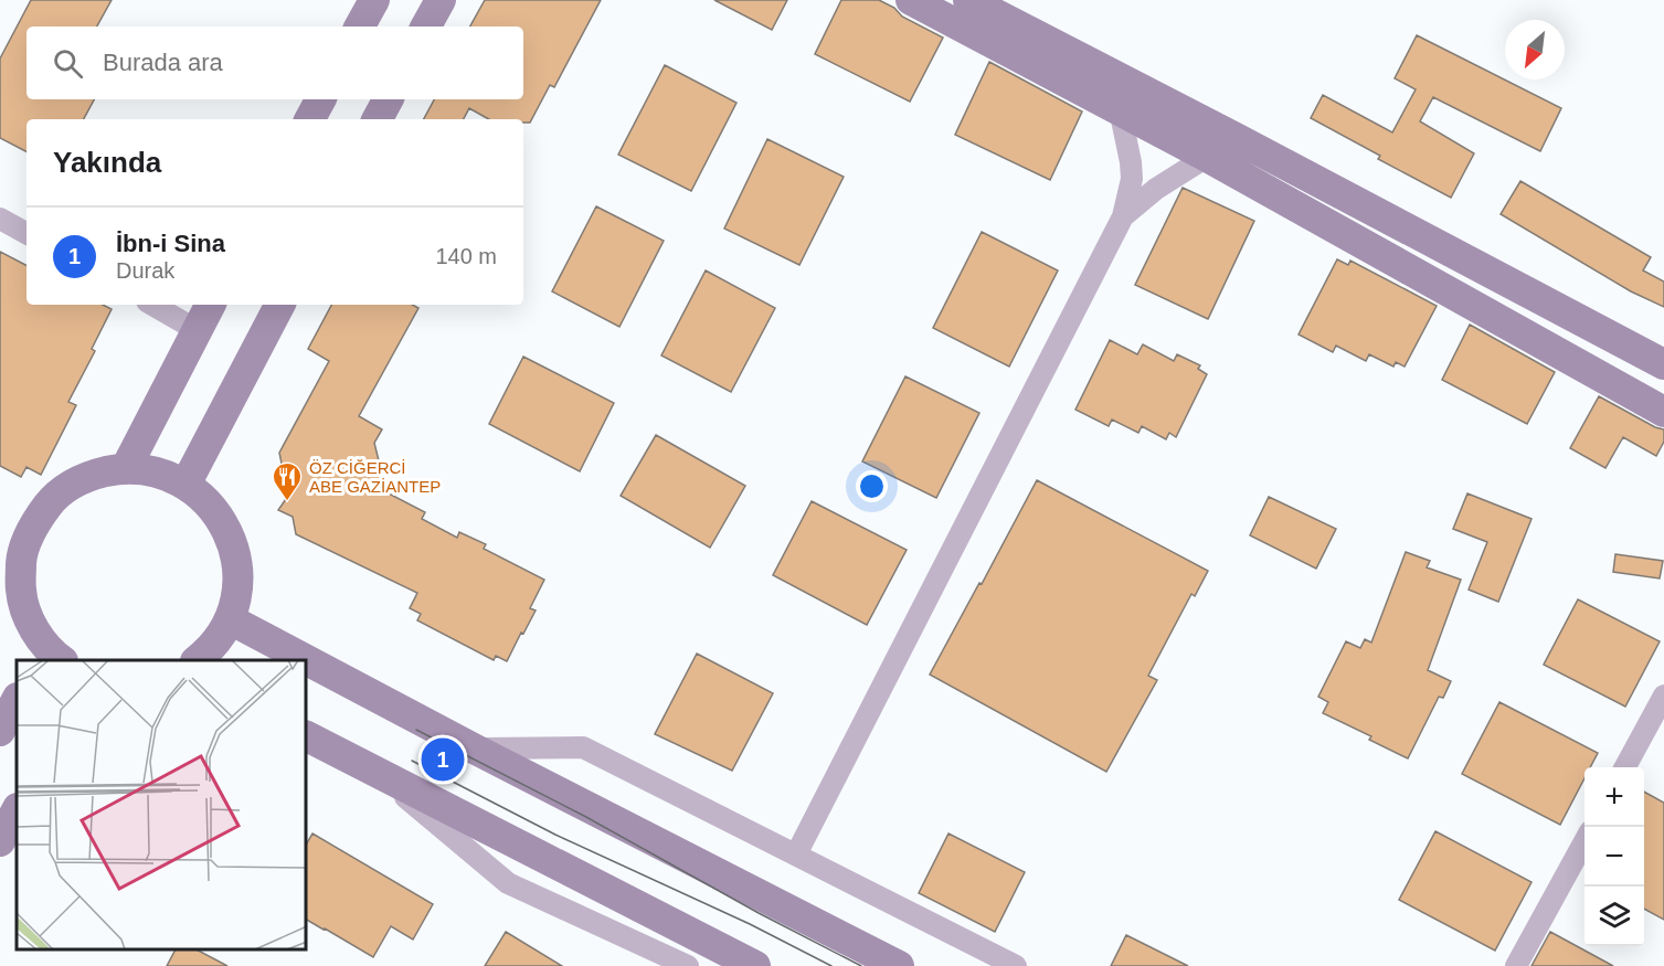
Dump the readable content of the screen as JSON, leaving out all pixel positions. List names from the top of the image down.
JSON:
{
  "places": {
    "restaurant": ["ÖZ CİĞERCİ ABE GAZİANTEP"]
  },
  "north": "bottom left",
  "page": {
    "search": "Burada ara",
    "heading": "Yakında",
    "list": [
      {
        "mark": "1",
        "name": "İbn-i Sina",
        "note": "Durak",
        "value": "140 m"
      }
    ],
    "pins": "1",
    "map_buttons": ["+", "−"]
  }
}
